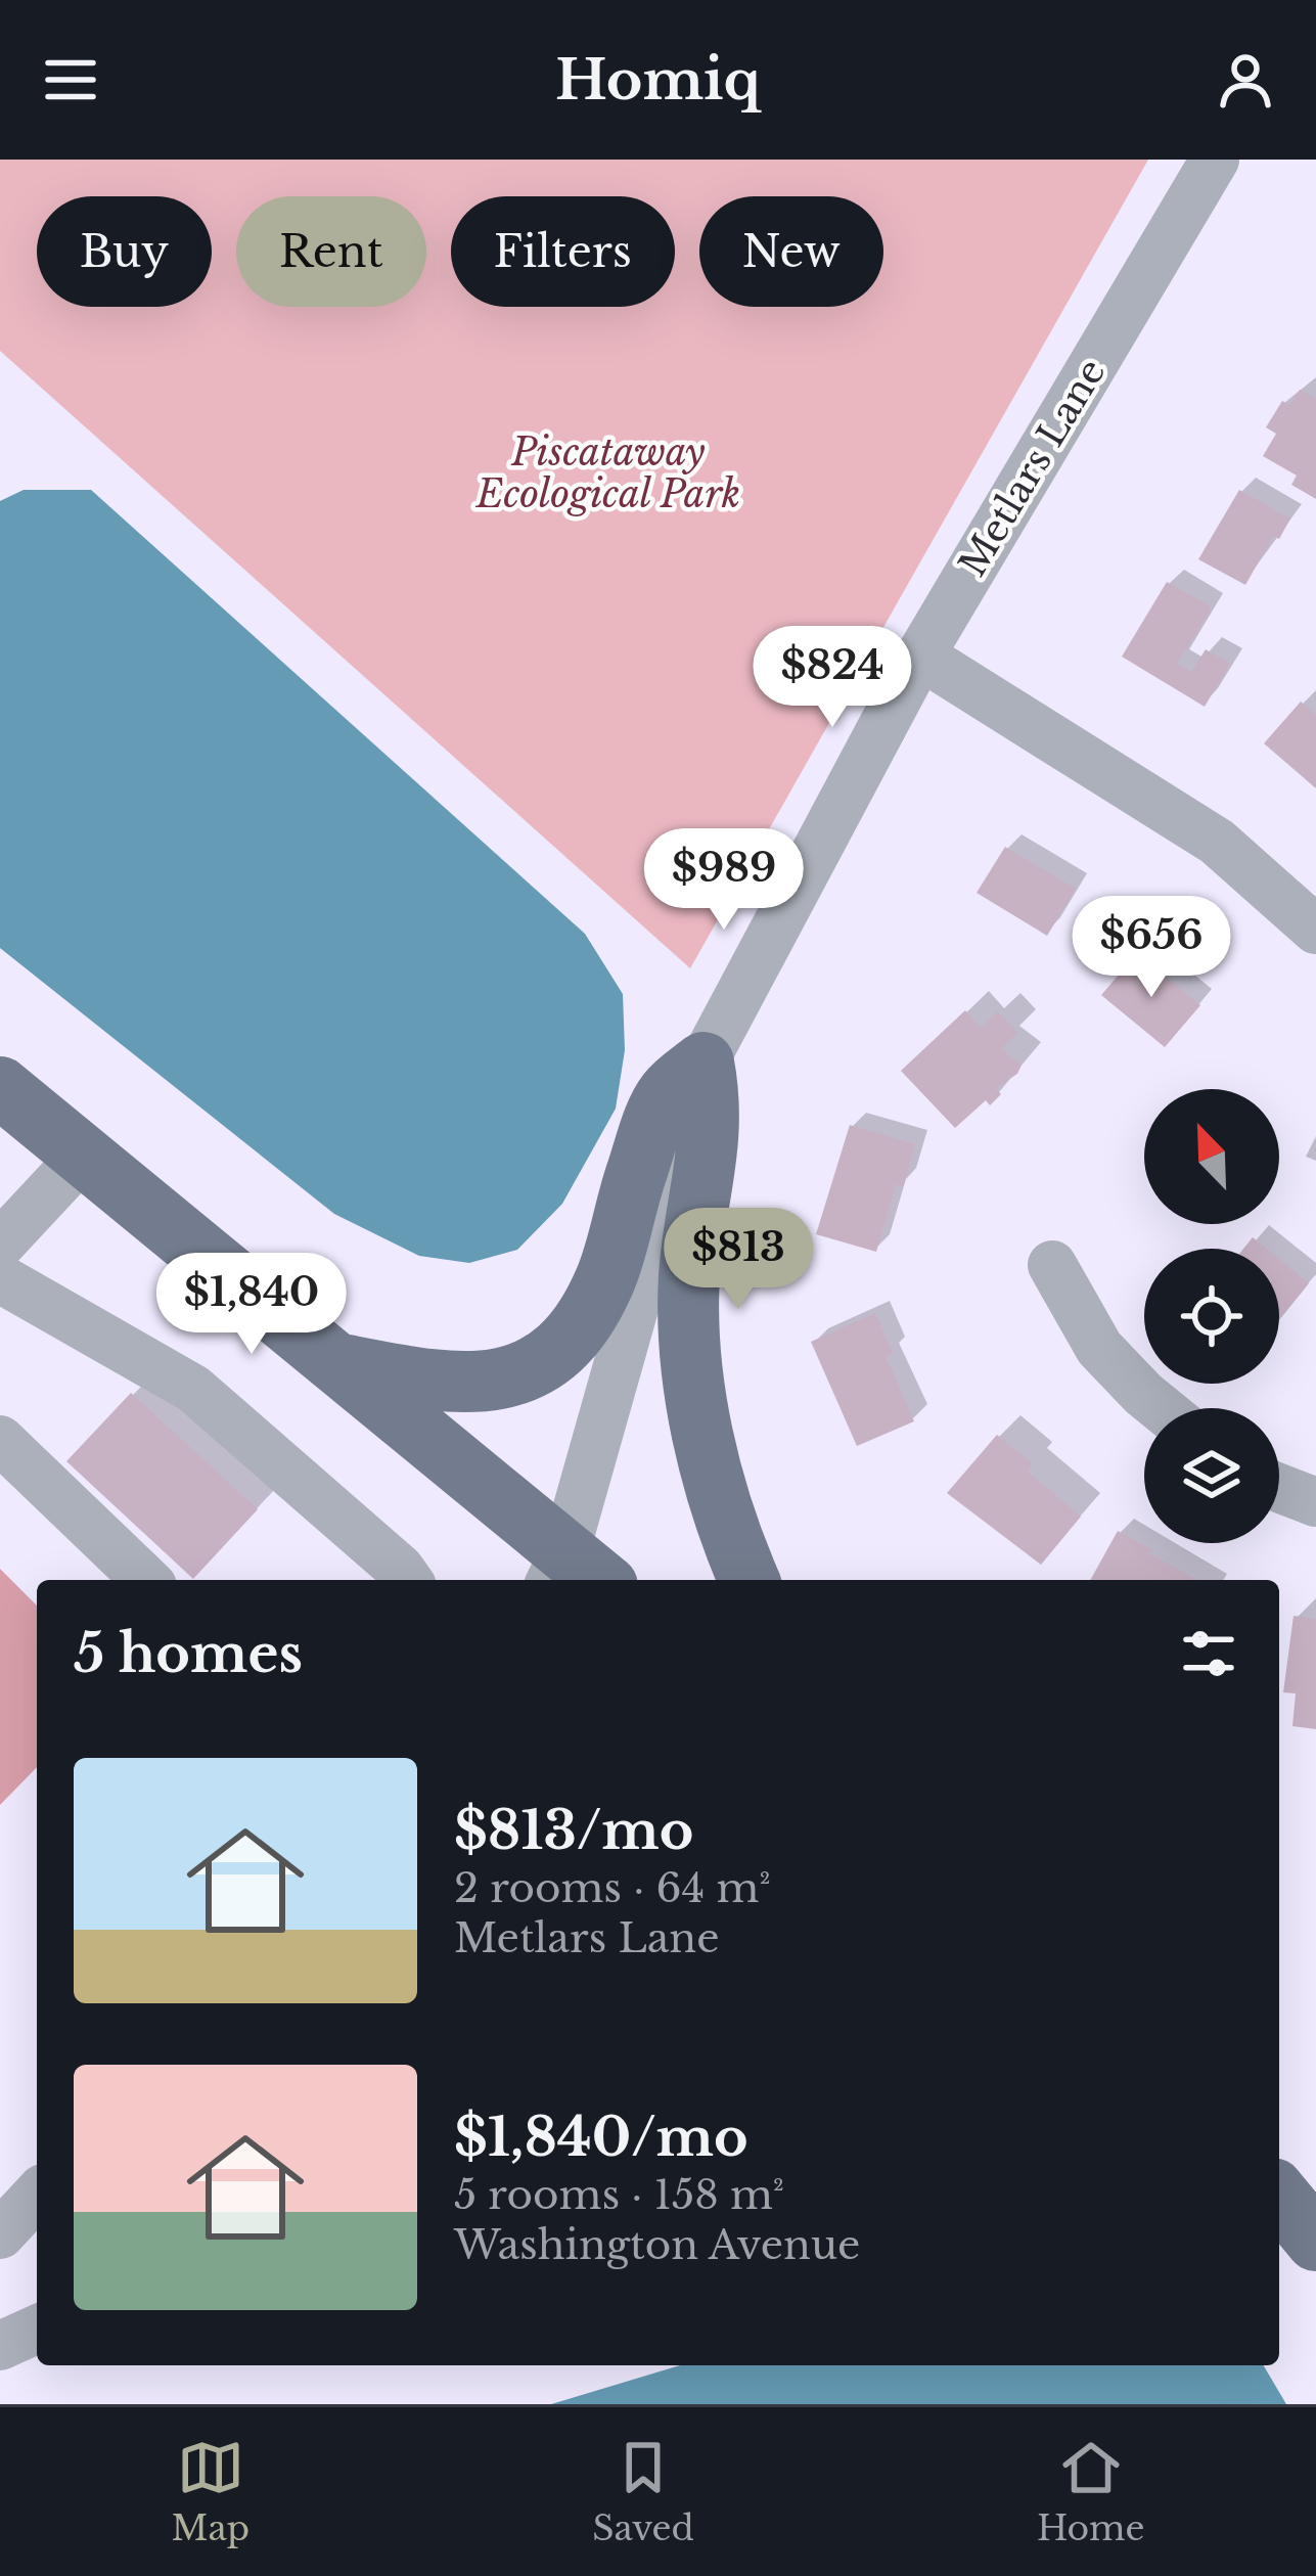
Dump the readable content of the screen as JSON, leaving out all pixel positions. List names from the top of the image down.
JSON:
{
  "streets": {
    "street": ["Metlars Lane"]
  },
  "parks": ["Piscataway Ecological Park"],
  "north": "top left",
  "page": {
    "header": "Homiq",
    "chip": [
      "Buy",
      "Rent",
      "Filters",
      "New"
    ],
    "price": [
      "$824",
      "$989",
      "$656",
      "$813",
      "$1,840"
    ],
    "heading": "5 homes",
    "list": [
      {
        "name": "$813/mo",
        "note": "2 rooms · 64 m² · Metlars Lane"
      },
      {
        "name": "$1,840/mo",
        "note": "5 rooms · 158 m² · Washington Avenue"
      }
    ],
    "tabs": ["Map", "Saved", "Home"]
  }
}
